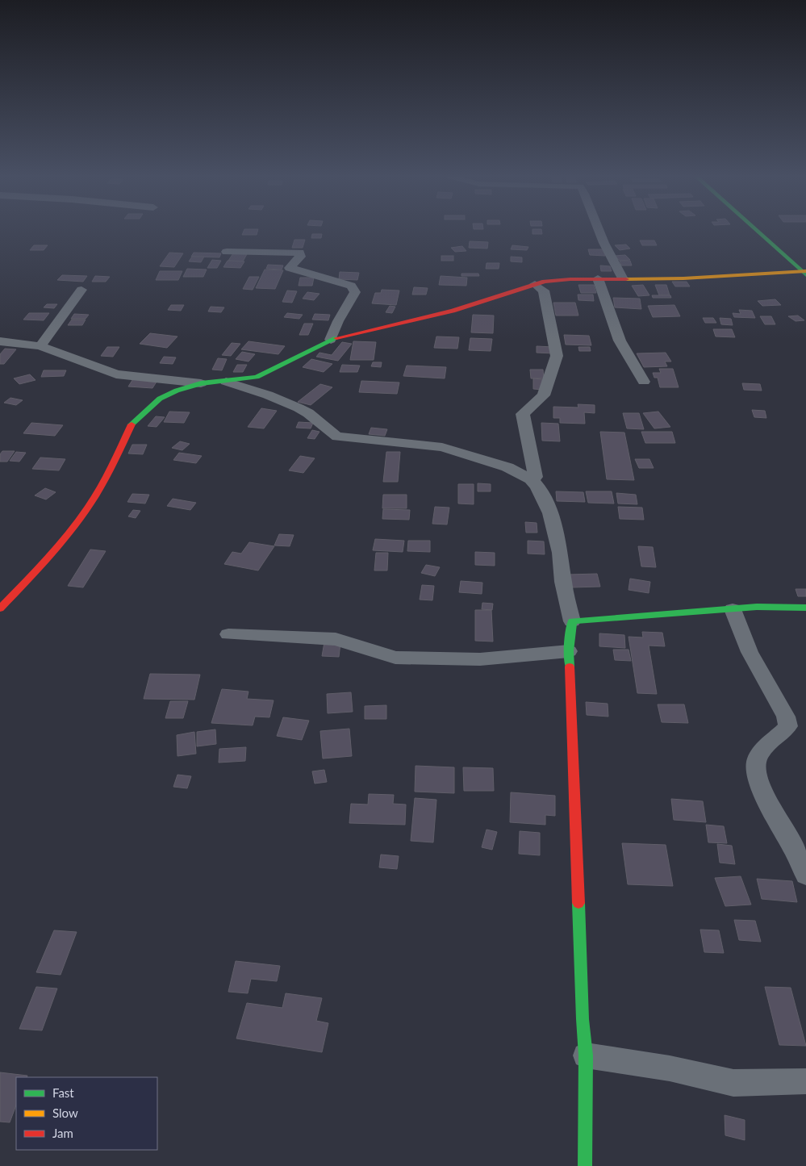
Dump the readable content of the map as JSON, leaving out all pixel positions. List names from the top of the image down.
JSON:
{
  "legend": ["Fast", "Slow", "Jam"]
}
